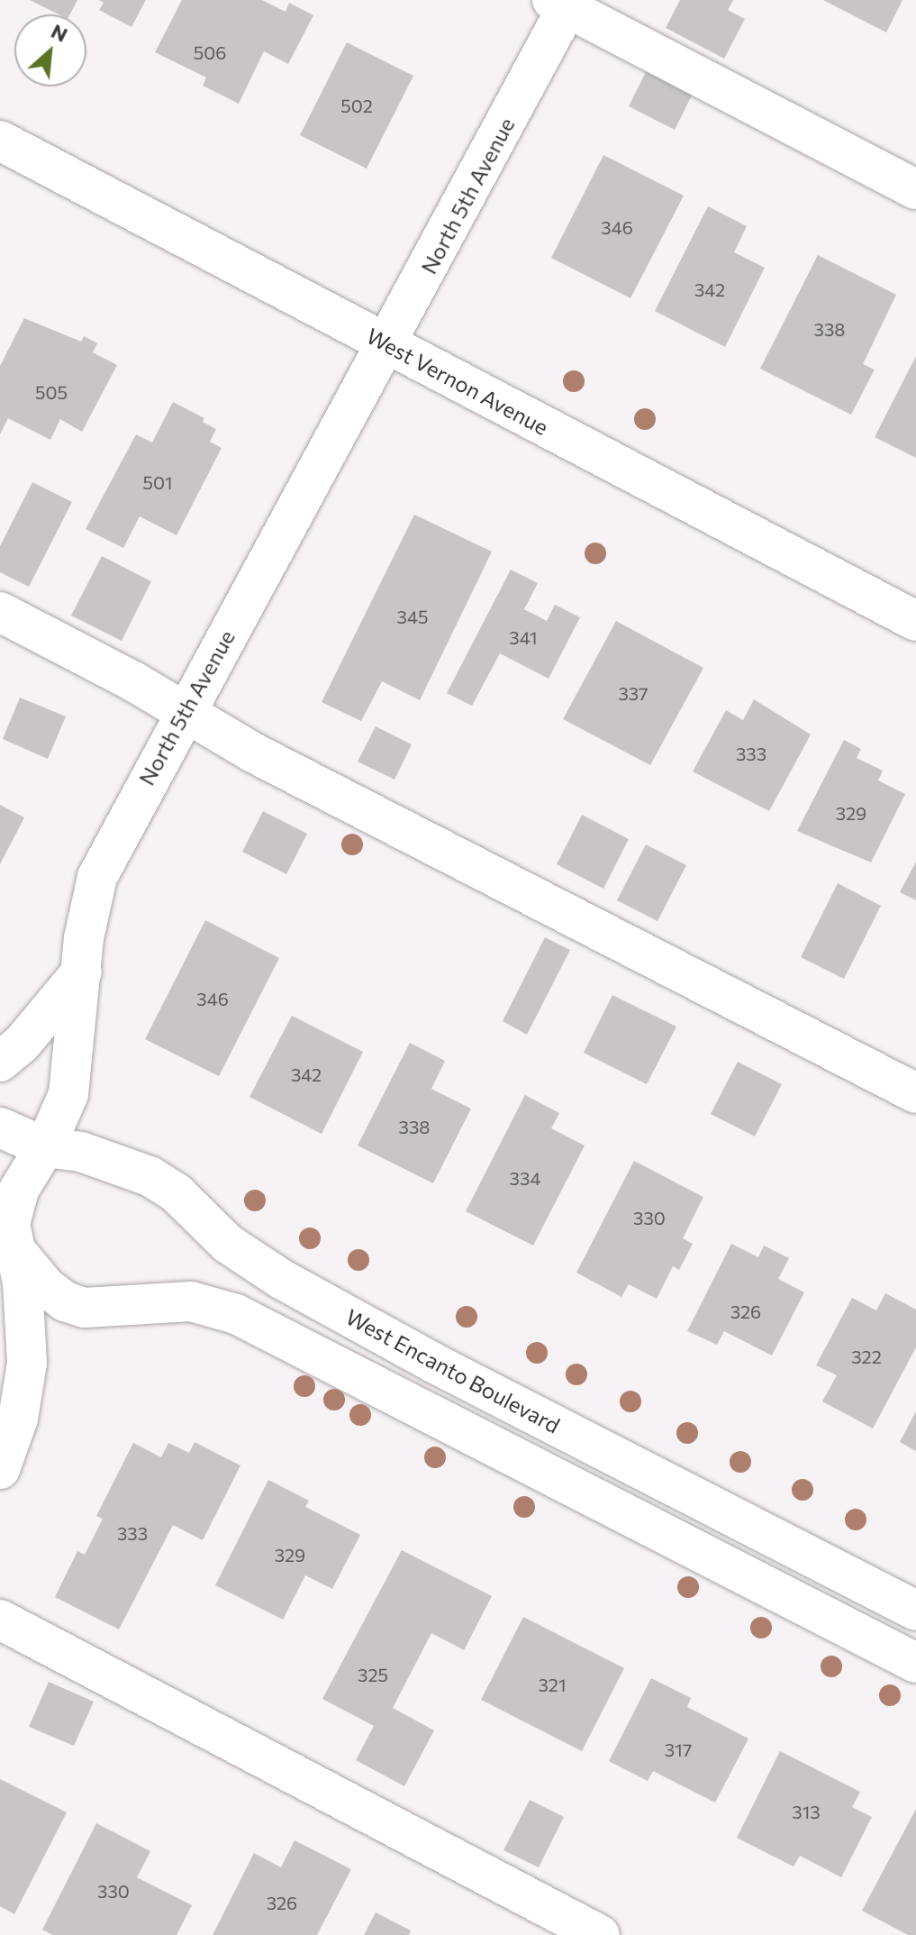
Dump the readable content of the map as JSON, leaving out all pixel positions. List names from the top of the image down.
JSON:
{
  "streets": {
    "street": ["North 5th Avenue", "West Vernon Avenue", "West Encanto Boulevard"]
  },
  "crossings": [
    ["North 5th Avenue", "West Vernon Avenue"],
    ["North 5th Avenue", "West Encanto Boulevard"]
  ],
  "house_numbers": [
    "506",
    "502",
    "346",
    "342",
    "338",
    "505",
    "501",
    "345",
    "341",
    "337",
    "333",
    "329",
    "346",
    "342",
    "338",
    "334",
    "330",
    "326",
    "322",
    "333",
    "329",
    "325",
    "321",
    "317",
    "313",
    "330",
    "326"
  ],
  "north": "top right"
}
